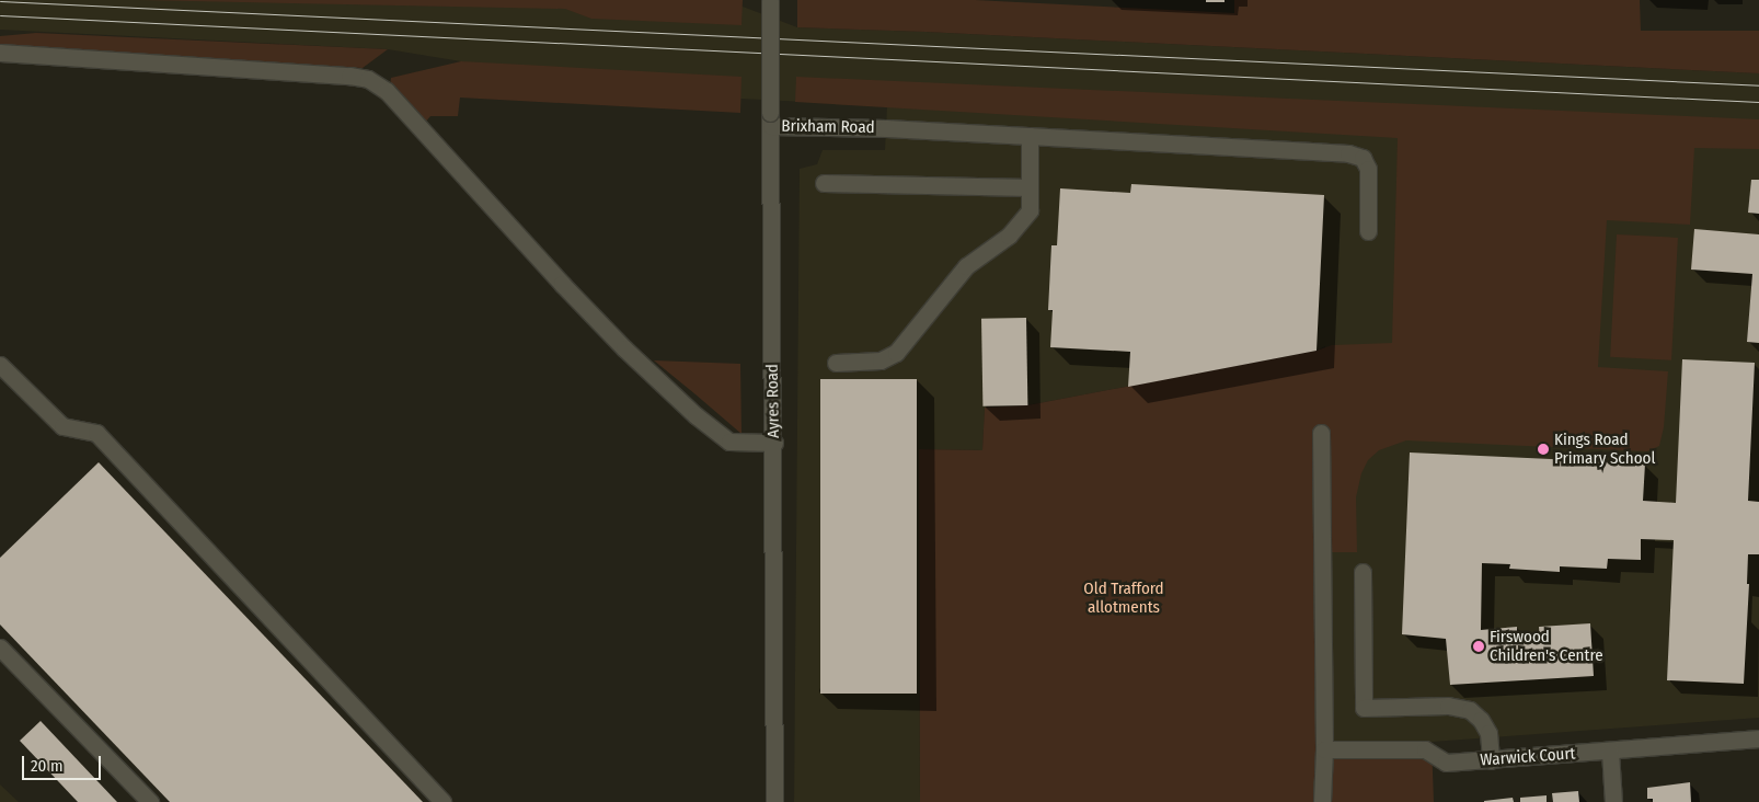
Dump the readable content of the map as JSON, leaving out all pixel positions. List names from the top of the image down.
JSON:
{
  "streets": {
    "street": ["Brixham Road", "Ayres Road", "Warwick Court"]
  },
  "crossings": [
    ["Brixham Road", "Ayres Road"]
  ],
  "parks": ["Old Trafford allotments"],
  "places": ["Kings Road Primary School", "Firswood Children's Centre"],
  "scale_bar": "20 m"
}
